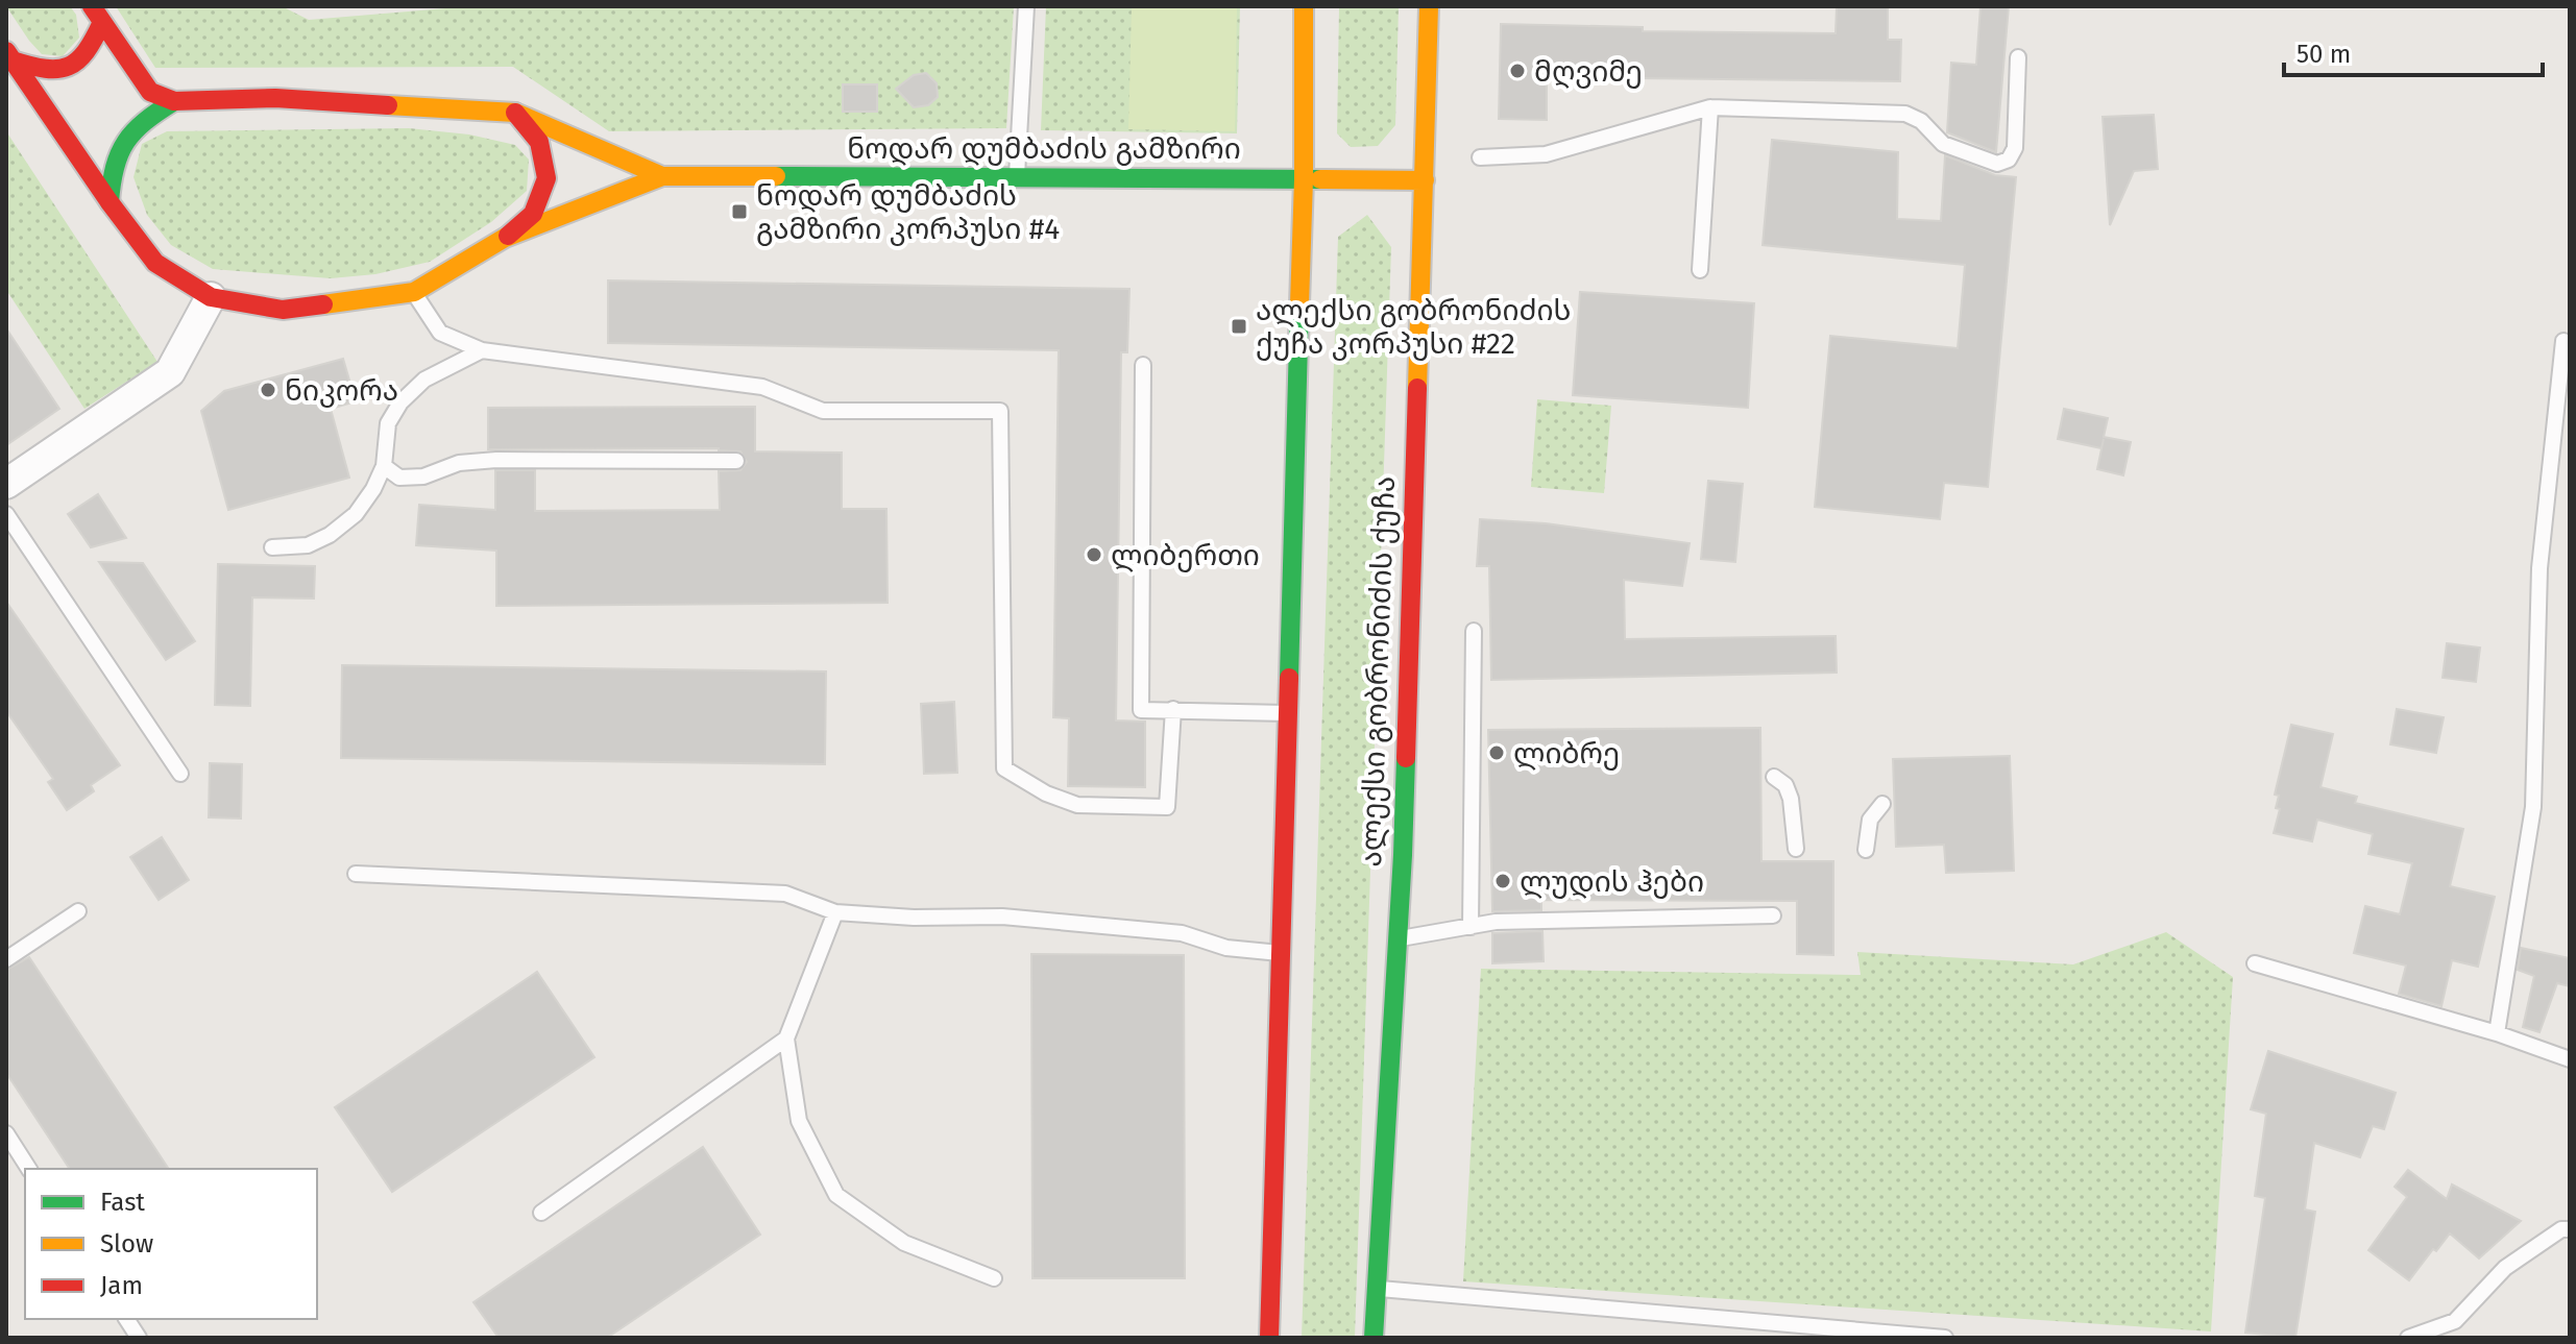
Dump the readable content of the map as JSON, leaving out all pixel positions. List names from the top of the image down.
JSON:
{
  "streets": {
    "main road": ["ნოდარ დუმბაძის გამზირი", "ალექსი გობრონიძის ქუჩა"]
  },
  "crossings": [
    ["ნოდარ დუმბაძის გამზირი", "ალექსი გობრონიძის ქუჩა"]
  ],
  "places": {
    "other": [
      "მღვიმე",
      "ნიკორა",
      "ლიბერთი",
      "ლიბრე",
      "ლუდის ჰები"
    ],
    "transit": ["ნოდარ დუმბაძის გამზირი კორპუსი #4", "ალექსი გობრონიძის ქუჩა კორპუსი #22"]
  },
  "legend": ["Fast", "Slow", "Jam"],
  "scale_bar": "50 m"
}
